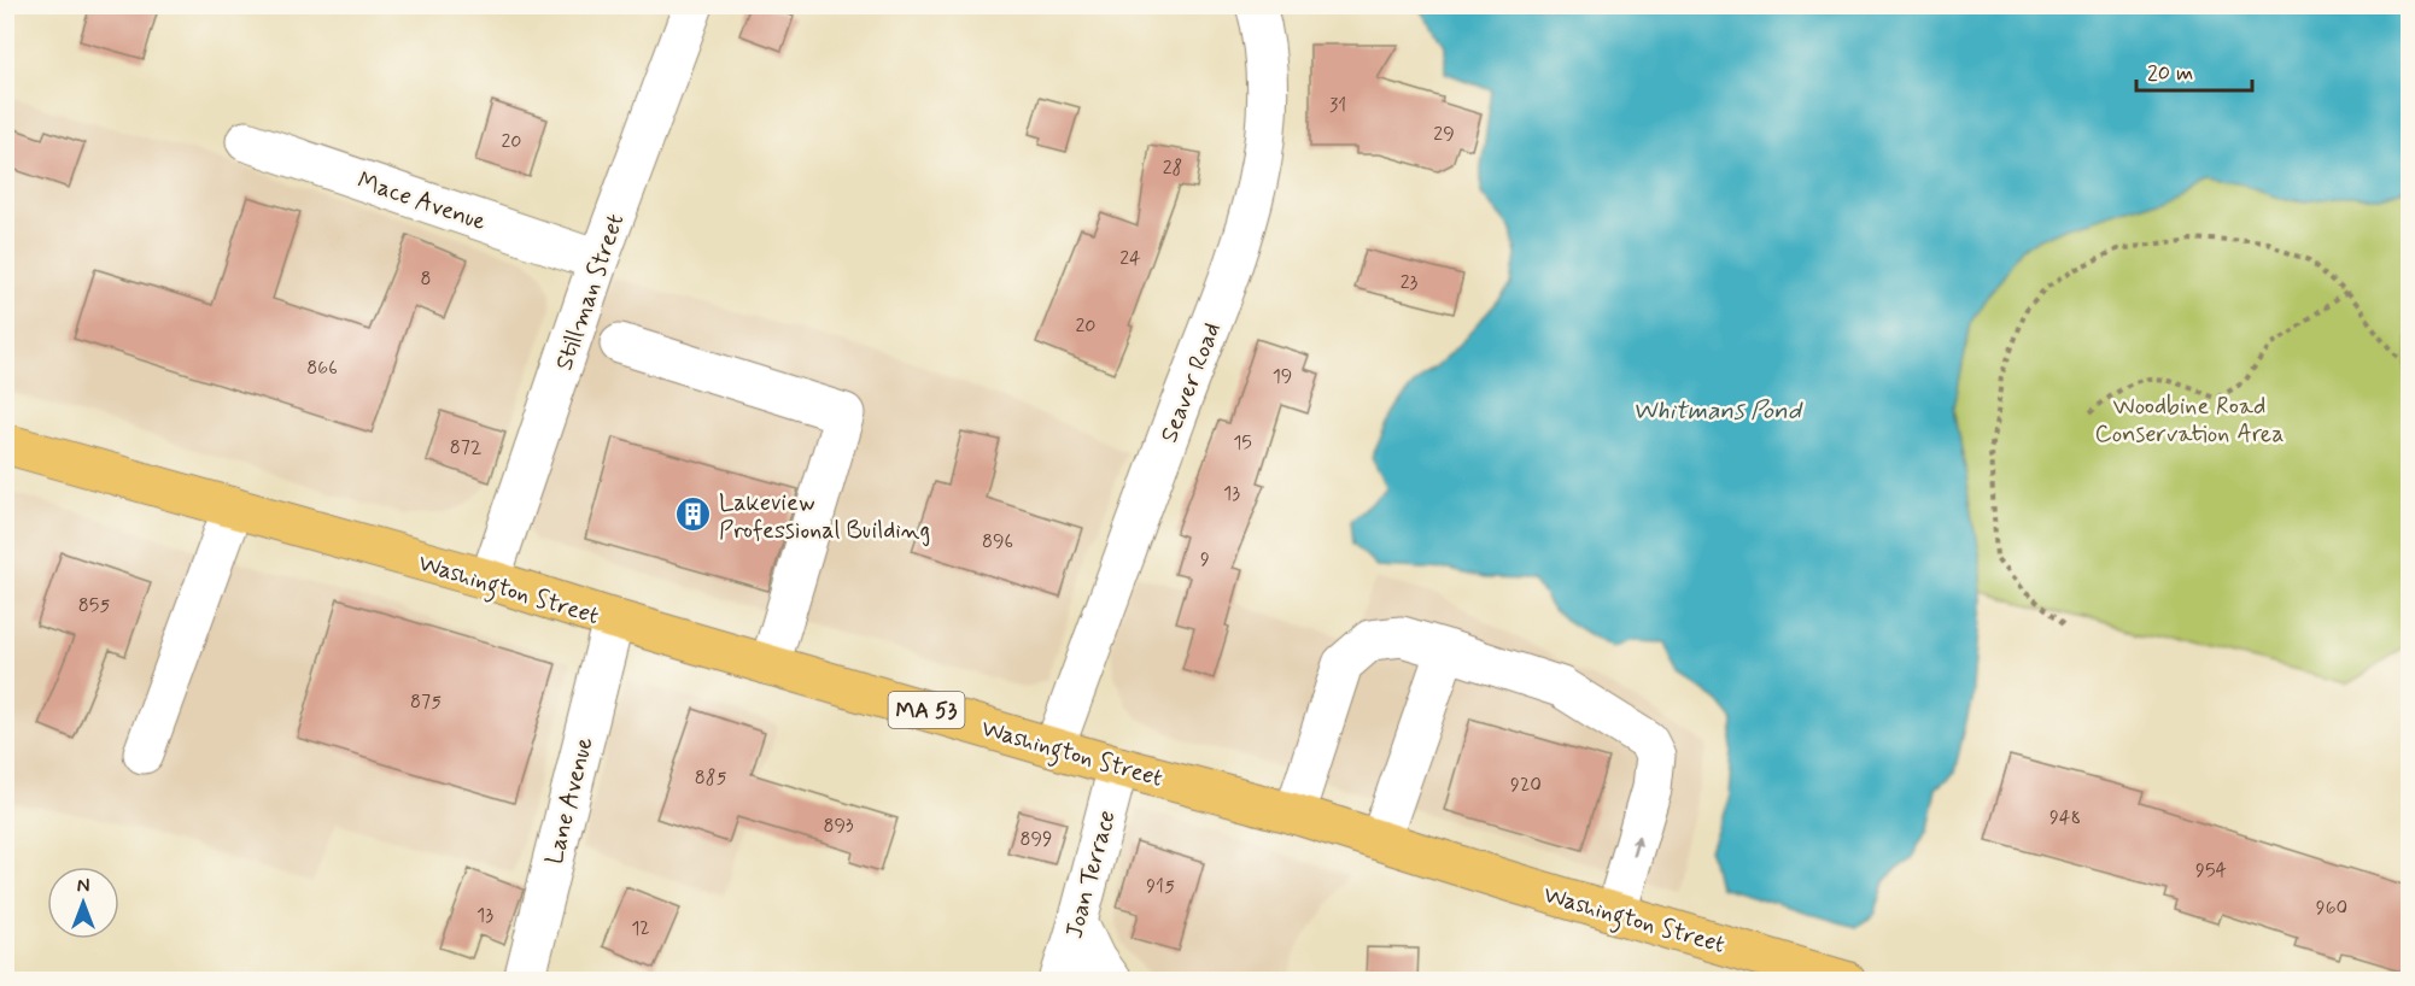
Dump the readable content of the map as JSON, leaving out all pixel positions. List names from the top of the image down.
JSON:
{
  "streets": {
    "main road": ["Washington Street", "MA 53"],
    "street": [
      "Mace Avenue",
      "Stillman Street",
      "Seaver Road",
      "Lane Avenue",
      "Joan Terrace"
    ]
  },
  "crossings": [
    ["Mace Avenue", "Stillman Street"],
    ["Stillman Street", "Washington Street"],
    ["Seaver Road", "Washington Street"],
    ["Washington Street", "Lane Avenue"],
    ["Washington Street", "Joan Terrace"]
  ],
  "water": ["Whitmans Pond"],
  "parks": ["Woodbine Road Conservation Area"],
  "places": {
    "building": ["Lakeview Professional Building"]
  },
  "house_numbers": [
    "31",
    "29",
    "20",
    "28",
    "24",
    "8",
    "23",
    "20",
    "866",
    "19",
    "15",
    "872",
    "13",
    "896",
    "9",
    "855",
    "875",
    "885",
    "920",
    "948",
    "893",
    "899",
    "954",
    "915",
    "960",
    "13",
    "12"
  ],
  "scale_bar": "20 m",
  "north": "top"
}
